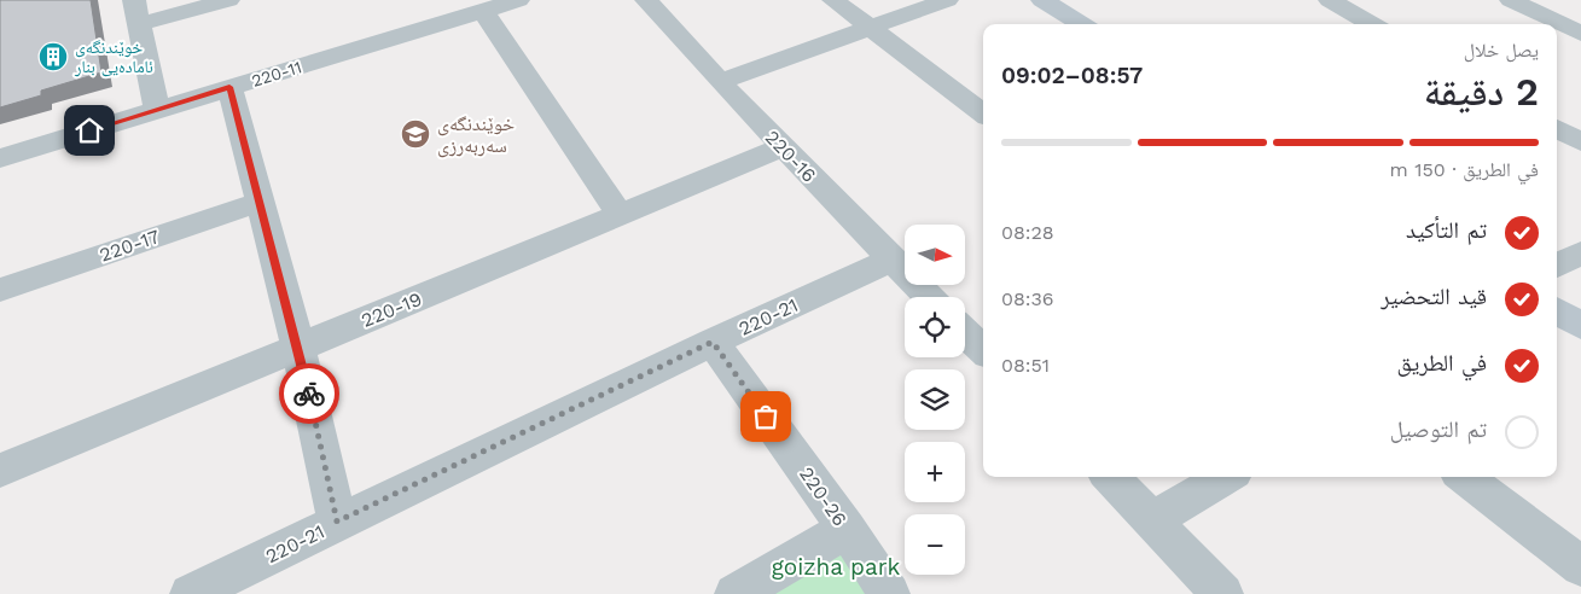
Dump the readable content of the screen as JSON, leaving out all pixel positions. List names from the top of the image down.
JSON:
{
  "streets": {
    "street": [
      "220-11",
      "220-16",
      "220-17",
      "220-19",
      "220-21",
      "220-26"
    ]
  },
  "crossings": [
    ["220-16", "220-19"],
    ["220-16", "220-21"],
    ["220-21", "220-26"]
  ],
  "parks": ["goizha park"],
  "places": {
    "building": ["خوێندنگەی ئامادەیی بنار"],
    "school or university": ["خوێندنگەی سەربەرزی"]
  },
  "north": "right",
  "page": {
    "heading": ["2 دقيقة", "يصل خلال", "08:57–09:02"],
    "bar": "في الطريق · 150 m",
    "list": [
      ["تم التأكيد", "08:28"],
      ["قيد التحضير", "08:36"],
      ["في الطريق", "08:51"],
      "تم التوصيل"
    ],
    "map_buttons": ["+", "−"]
  }
}
